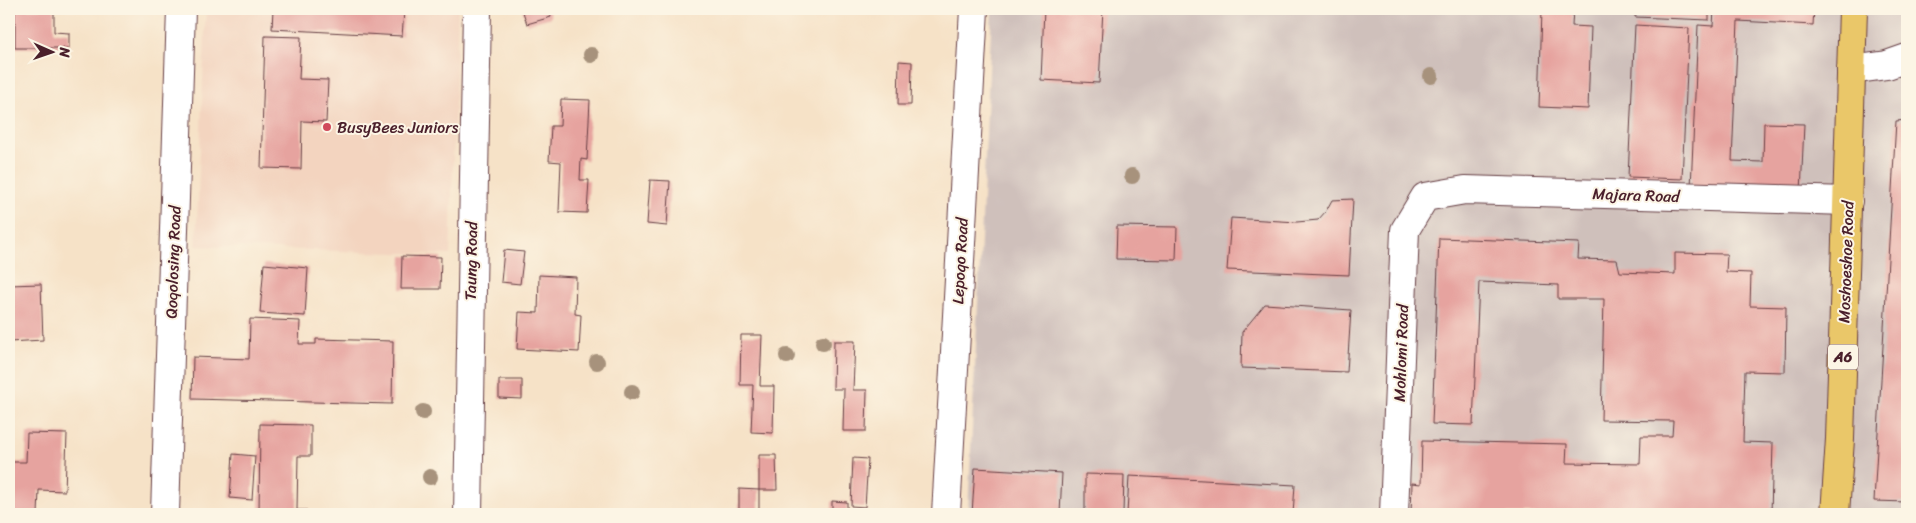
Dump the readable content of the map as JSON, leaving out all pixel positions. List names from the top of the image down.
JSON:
{
  "streets": {
    "main road": ["Moshoeshoe Road", "A6"],
    "street": [
      "Majara Road",
      "Taung Road",
      "Lepoqo Road",
      "Qoqolosing Road",
      "Mohlomi Road"
    ]
  },
  "crossings": [
    ["Majara Road", "Moshoeshoe Road"],
    ["Majara Road", "Mohlomi Road"]
  ],
  "places": ["BusyBees Juniors"],
  "north": "right"
}
